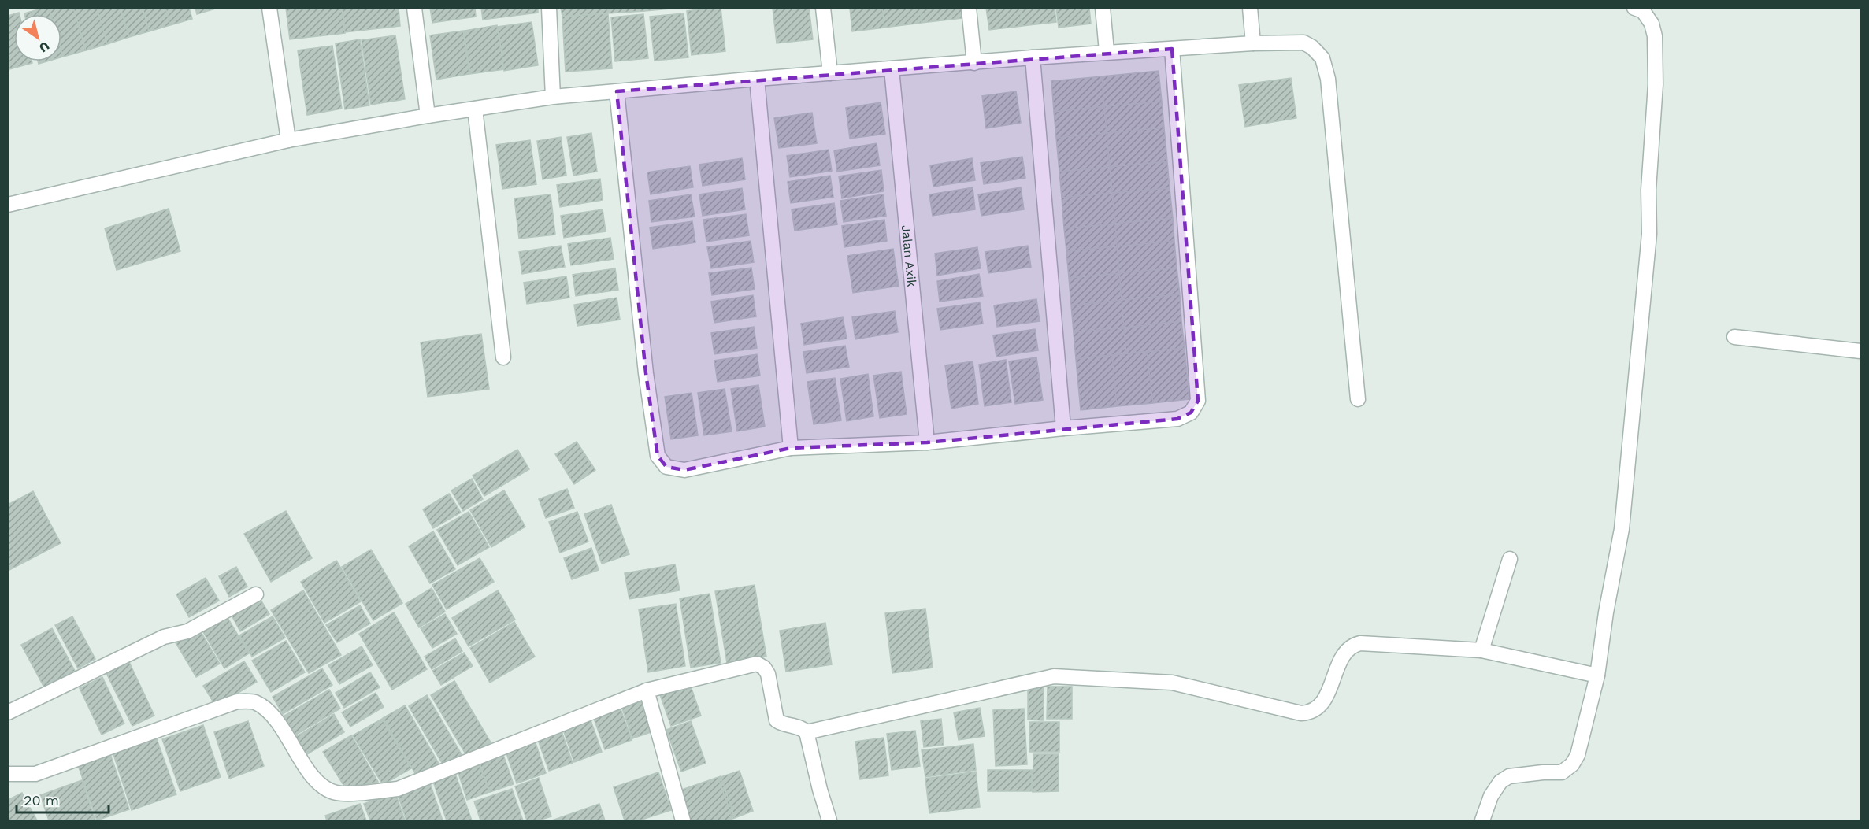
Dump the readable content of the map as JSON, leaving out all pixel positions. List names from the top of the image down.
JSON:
{
  "streets": {
    "street": ["Jalan Axik"]
  },
  "scale_bar": "20 m",
  "north": "bottom right"
}
